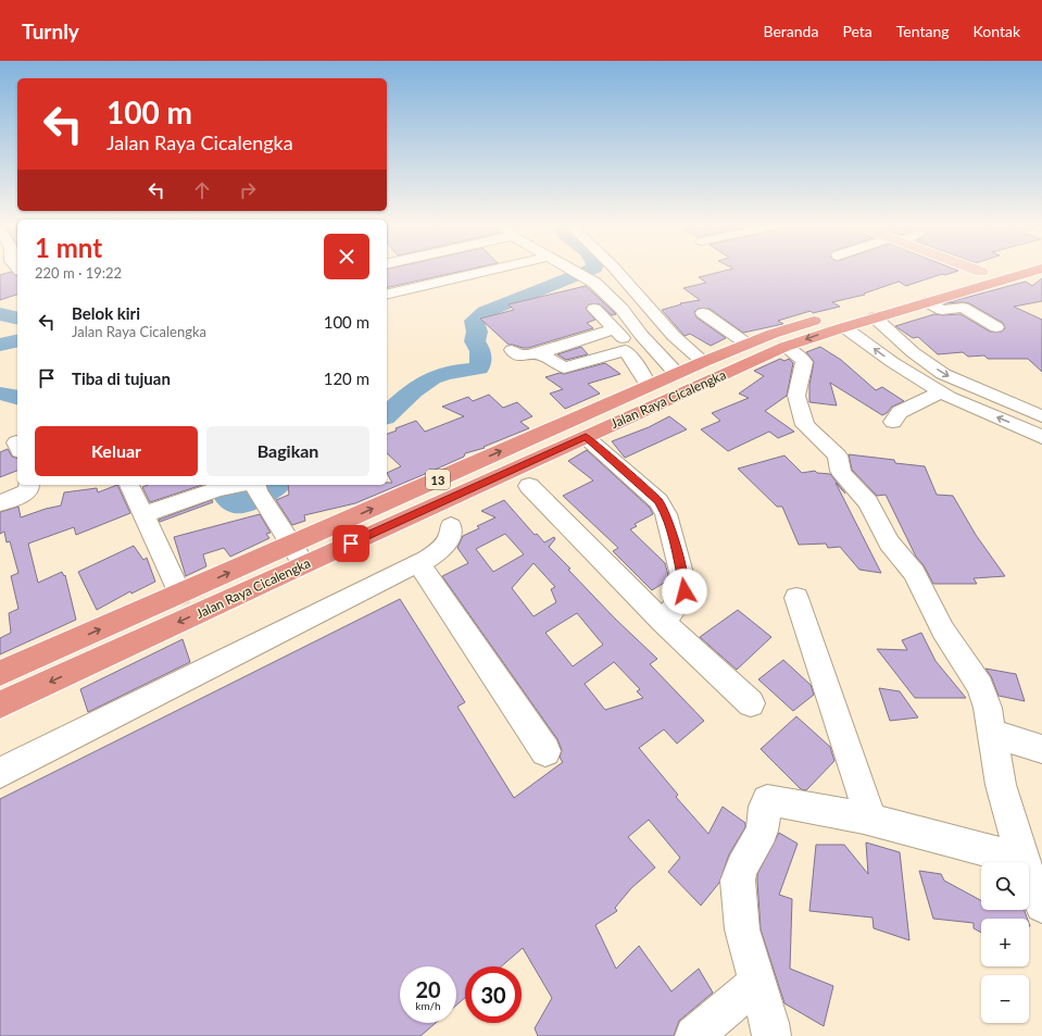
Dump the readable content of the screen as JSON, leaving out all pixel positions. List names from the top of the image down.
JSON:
{
  "streets": {
    "highway": ["Jalan Raya Cicalengka", "13"]
  },
  "page": {
    "header": "Turnly",
    "nav": [
      "Beranda",
      "Peta",
      "Tentang",
      "Kontak"
    ],
    "turn": ["100 m", "Jalan Raya Cicalengka"],
    "heading": ["1 mnt", "220 m · 19:22"],
    "list": [
      {
        "name": "Belok kiri",
        "note": "Jalan Raya Cicalengka",
        "value": "100 m"
      },
      {
        "name": "Tiba di tujuan",
        "value": "120 m"
      }
    ],
    "buttons": ["Keluar", "Bagikan"],
    "map_buttons": ["+", "−"],
    "speed": "20 km/h",
    "limit": "30"
  }
}
